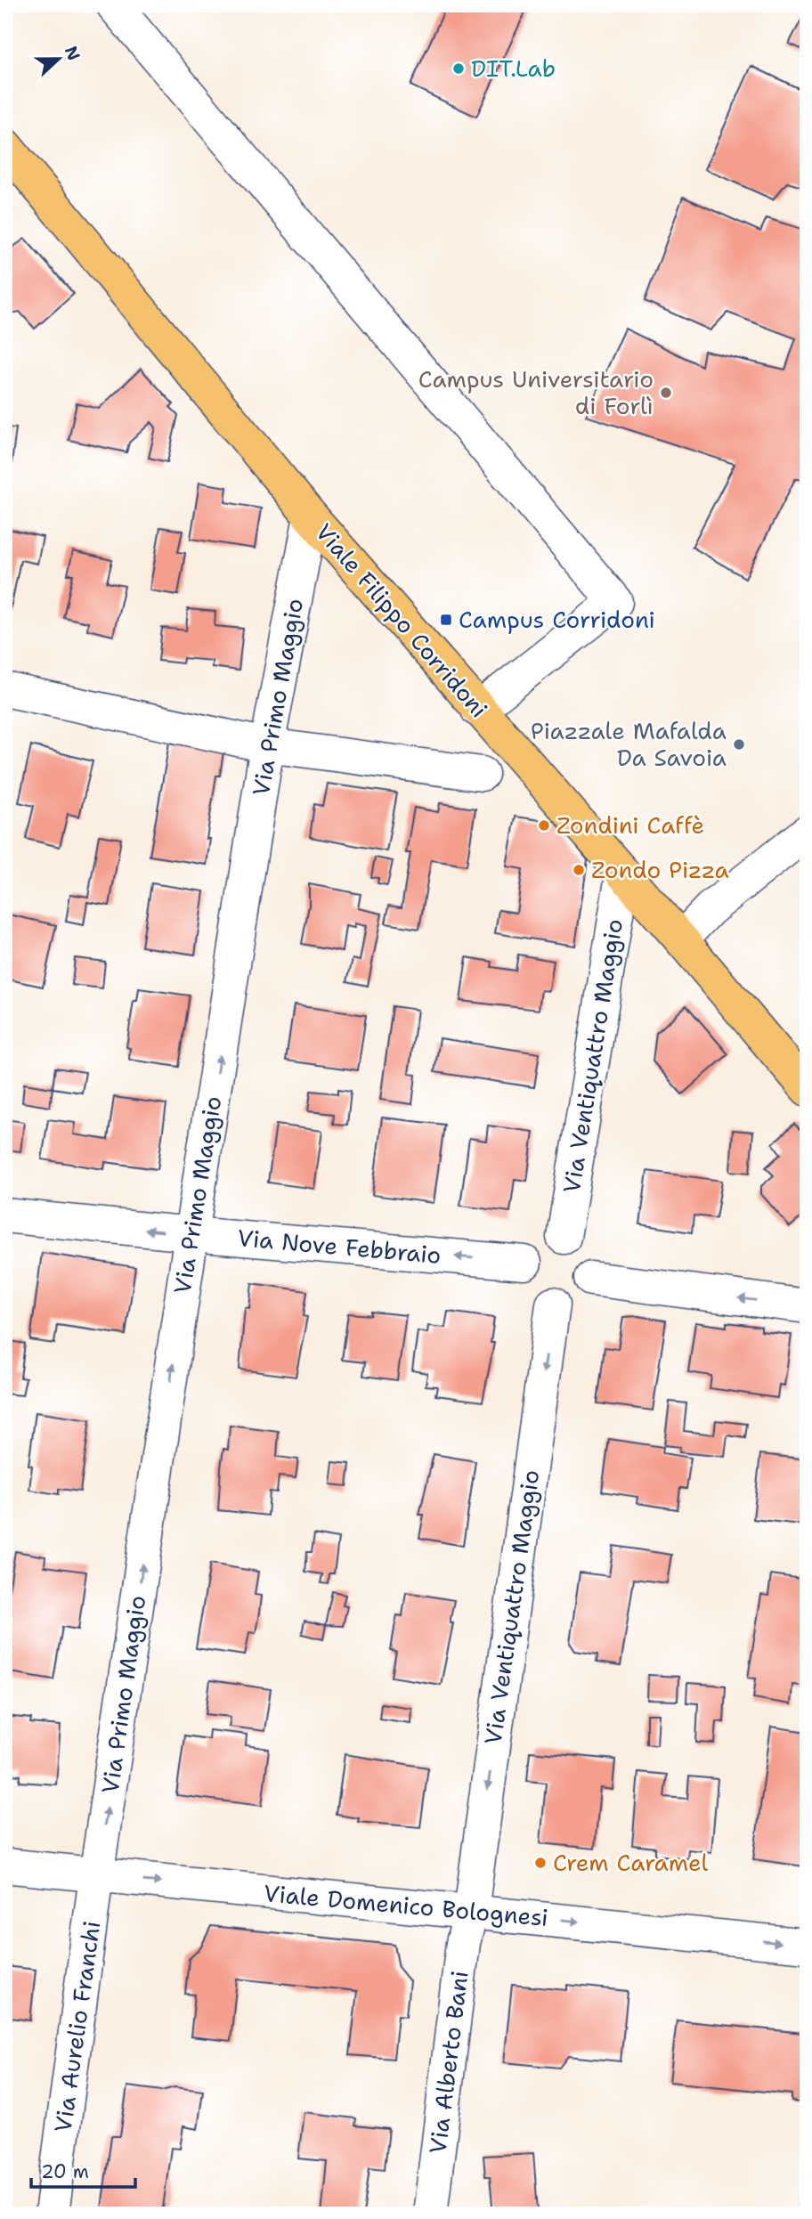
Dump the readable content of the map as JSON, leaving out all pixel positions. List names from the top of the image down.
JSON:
{
  "streets": {
    "main road": ["Viale Filippo Corridoni"],
    "street": [
      "Via Primo Maggio",
      "Via Ventiquattro Maggio",
      "Via Nove Febbraio",
      "Viale Domenico Bolognesi",
      "Via Aurelio Franchi",
      "Via Alberto Bani"
    ]
  },
  "crossings": [
    ["Viale Filippo Corridoni", "Via Primo Maggio"],
    ["Viale Filippo Corridoni", "Via Ventiquattro Maggio"],
    ["Via Primo Maggio", "Via Nove Febbraio"],
    ["Via Primo Maggio", "Viale Domenico Bolognesi"],
    ["Via Primo Maggio", "Via Aurelio Franchi"],
    ["Via Ventiquattro Maggio", "Via Nove Febbraio"],
    ["Via Ventiquattro Maggio", "Viale Domenico Bolognesi"],
    ["Via Ventiquattro Maggio", "Via Alberto Bani"],
    ["Viale Domenico Bolognesi", "Via Aurelio Franchi"],
    ["Viale Domenico Bolognesi", "Via Alberto Bani"]
  ],
  "one_way": [
    "Via Primo Maggio",
    "Via Ventiquattro Maggio",
    "Via Nove Febbraio",
    "Viale Domenico Bolognesi"
  ],
  "places": {
    "other": [
      "DIT.Lab",
      "Campus Universitario di Forlì",
      "Piazzale Mafalda Da Savoia",
      "Zondini Caffè",
      "Zondo Pizza",
      "Crem Caramel"
    ],
    "transit": ["Campus Corridoni"]
  },
  "scale_bar": "20 m",
  "north": "right"
}
